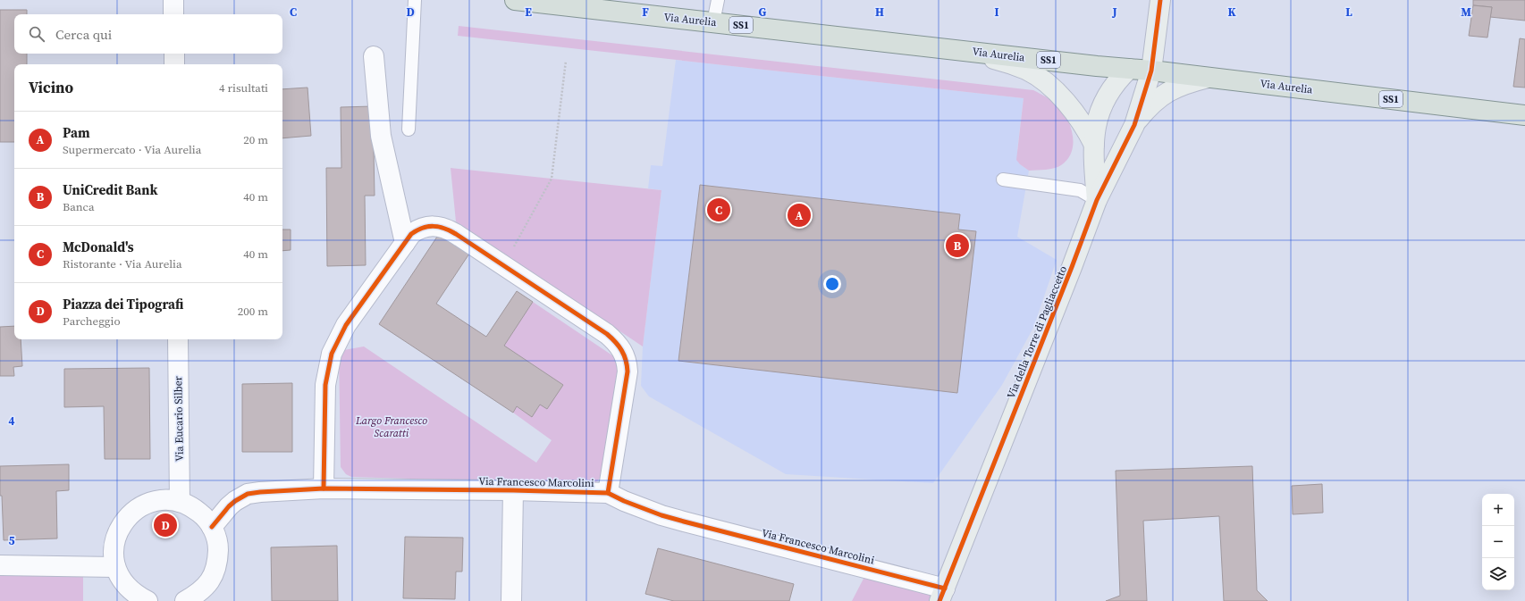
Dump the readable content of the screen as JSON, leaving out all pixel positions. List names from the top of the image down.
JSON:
{
  "streets": {
    "main road": ["Via Aurelia", "SS1"],
    "street": ["Via della Torre di Pagliaccetto", "Via Eucario Silber", "Via Francesco Marcolini"]
  },
  "crossings": [
    ["Via Aurelia", "Via della Torre di Pagliaccetto"],
    ["Via della Torre di Pagliaccetto", "Via Francesco Marcolini"]
  ],
  "parks": ["Largo Francesco Scaratti"],
  "page": {
    "search": "Cerca qui",
    "heading": ["Vicino", "4 risultati"],
    "list": [
      {
        "mark": "A",
        "name": "Pam",
        "note": "Supermercato · Via Aurelia",
        "value": "20 m"
      },
      {
        "mark": "B",
        "name": "UniCredit Bank",
        "note": "Banca",
        "value": "40 m"
      },
      {
        "mark": "C",
        "name": "McDonald's",
        "note": "Ristorante · Via Aurelia",
        "value": "40 m"
      },
      {
        "mark": "D",
        "name": "Piazza dei Tipografi",
        "note": "Parcheggio",
        "value": "200 m"
      }
    ],
    "pins": [
      "C",
      "A",
      "B",
      "D"
    ],
    "map_buttons": ["+", "−"]
  },
  "grid": {
    "columns": [
      "C",
      "D",
      "E",
      "F",
      "G",
      "H",
      "I",
      "J",
      "K",
      "L",
      "M"
    ],
    "rows": ["4", "5"]
  }
}
